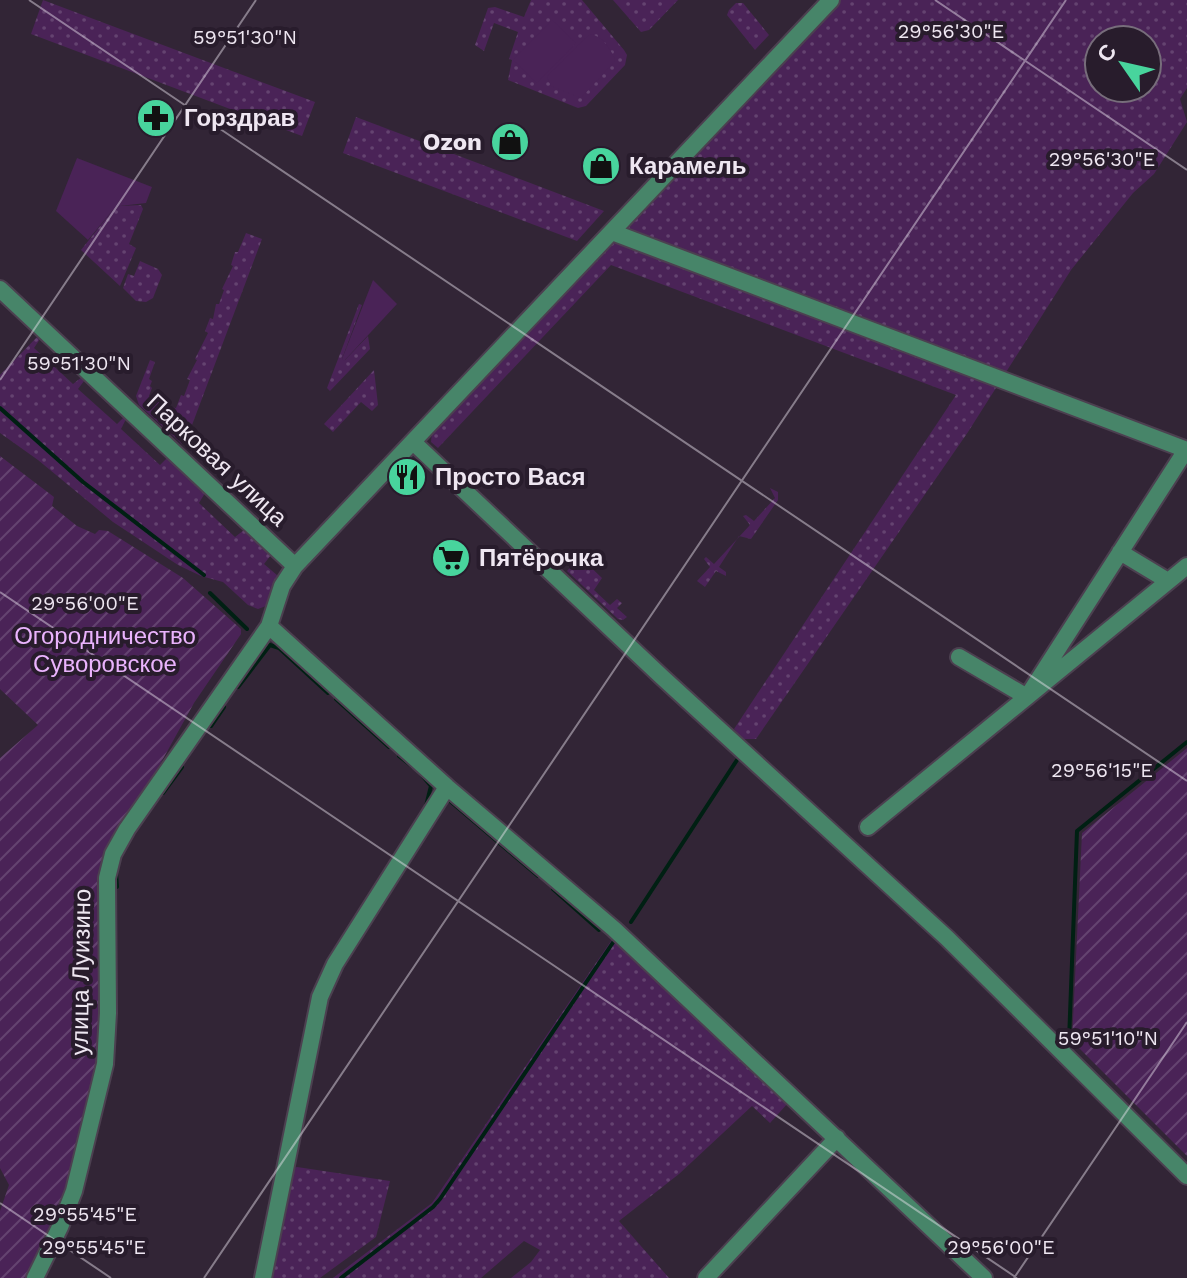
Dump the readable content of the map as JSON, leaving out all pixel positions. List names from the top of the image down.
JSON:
{
  "streets": {
    "street": ["Парковая улица", "улица Луизино"]
  },
  "crossings": [
    ["Парковая улица", "улица Луизино"]
  ],
  "parks": ["Огородничество Суворовское"],
  "places": {
    "pharmacy": ["Горздрав"],
    "shop": ["Ozon", "Карамель"],
    "restaurant": ["Просто Вася"],
    "supermarket": ["Пятёрочка"]
  },
  "north": "top left",
  "coordinates": [
    "29°56'30\"E",
    "59°51'30\"N",
    "29°56'00\"E",
    "29°56'15\"E",
    "59°51'10\"N",
    "29°55'45\"E"
  ]
}
